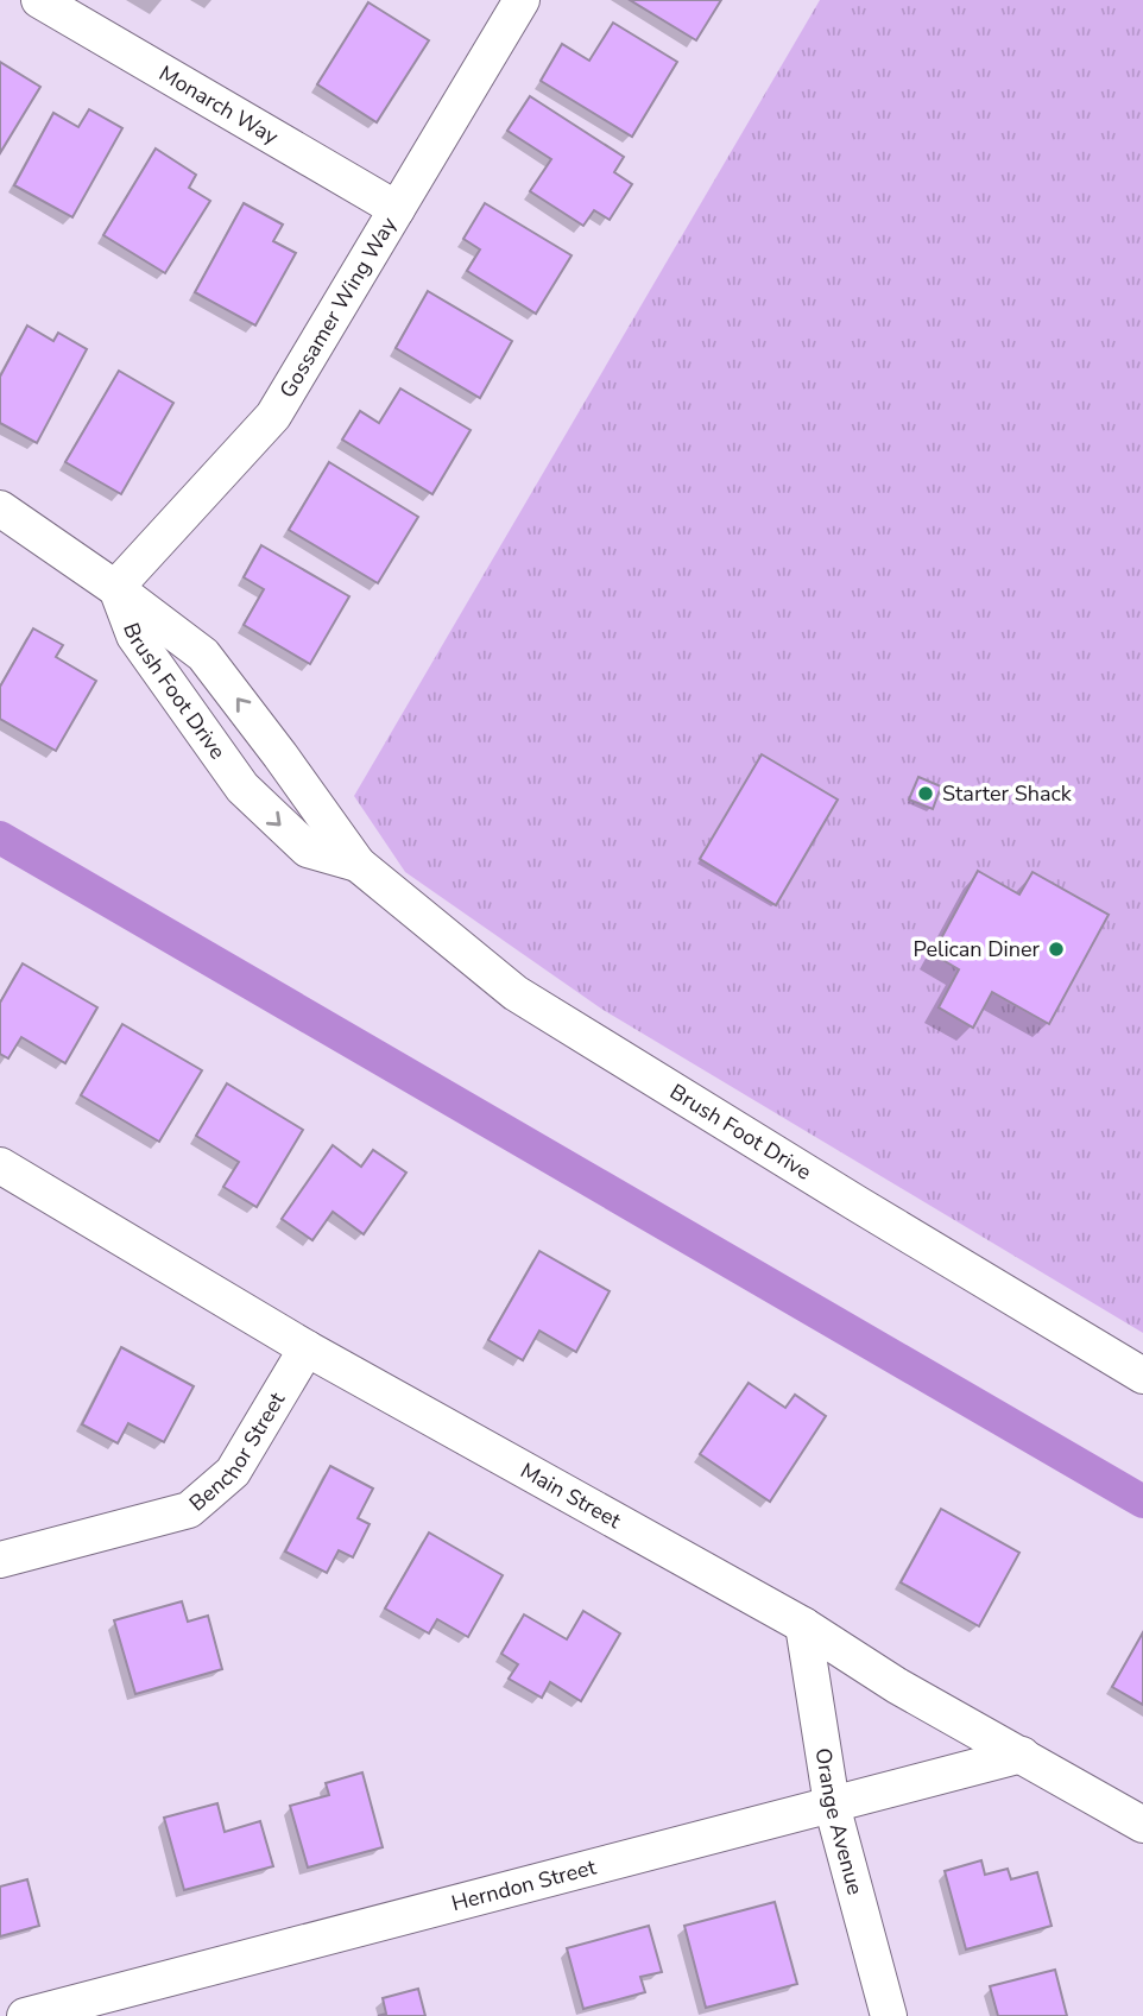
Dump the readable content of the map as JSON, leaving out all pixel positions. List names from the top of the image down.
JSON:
{
  "streets": {
    "street": [
      "Monarch Way",
      "Gossamer Wing Way",
      "Brush Foot Drive",
      "Benchor Street",
      "Main Street",
      "Orange Avenue",
      "Herndon Street"
    ]
  },
  "crossings": [
    ["Monarch Way", "Gossamer Wing Way"],
    ["Gossamer Wing Way", "Brush Foot Drive"],
    ["Benchor Street", "Main Street"],
    ["Main Street", "Orange Avenue"],
    ["Main Street", "Herndon Street"],
    ["Orange Avenue", "Herndon Street"]
  ],
  "places": ["Starter Shack", "Pelican Diner"]
}
